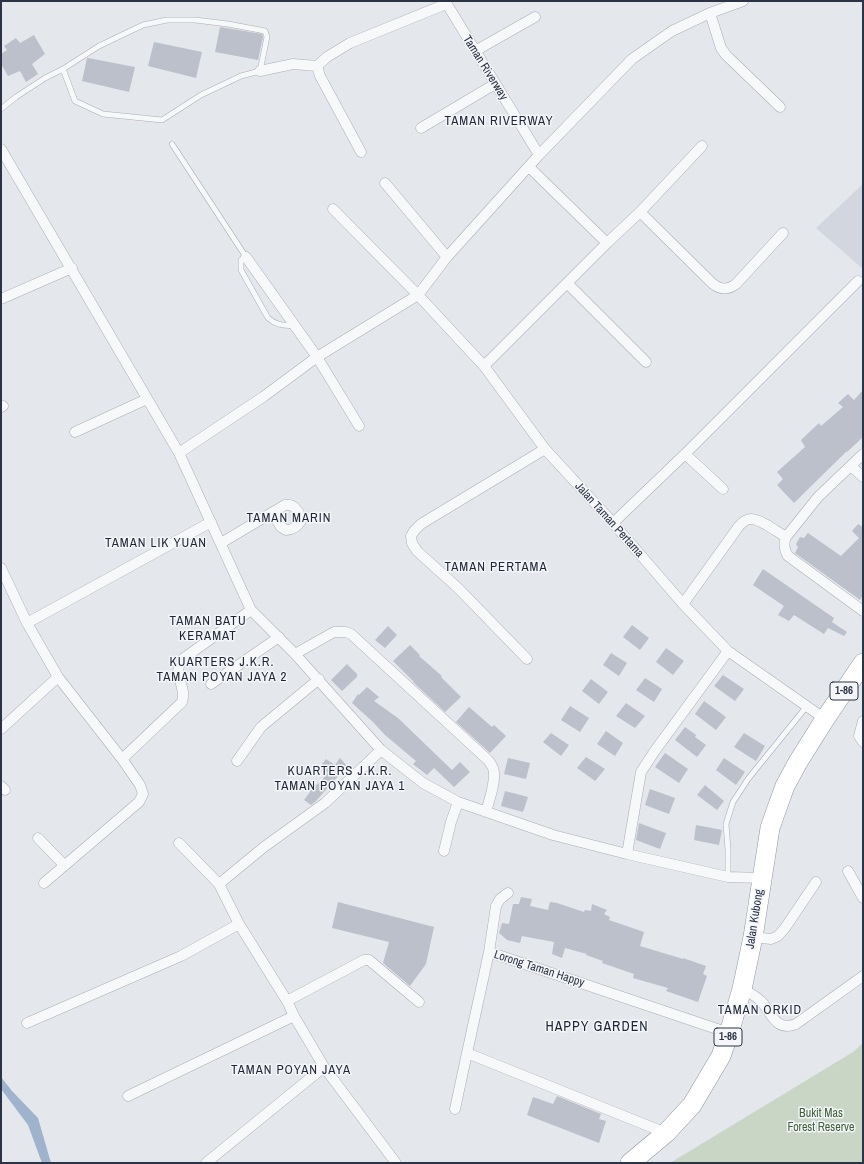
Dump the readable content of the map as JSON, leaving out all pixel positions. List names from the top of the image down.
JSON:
{
  "streets": {
    "highway": ["1-86", "Jalan Kubong"],
    "street": ["Taman Riverway", "Jalan Taman Pertama", "Lorong Taman Happy"]
  },
  "crossings": [
    ["Jalan Taman Pertama", "Jalan Kubong"],
    ["Jalan Kubong", "Lorong Taman Happy"]
  ],
  "districts": [
    "TAMAN RIVERWAY",
    "TAMAN MARIN",
    "TAMAN LIK YUAN",
    "TAMAN PERTAMA",
    "TAMAN BATU KERAMAT",
    "KUARTERS J.K.R. TAMAN POYAN JAYA 2",
    "KUARTERS J.K.R. TAMAN POYAN JAYA 1",
    "TAMAN ORKID",
    "HAPPY GARDEN",
    "TAMAN POYAN JAYA"
  ],
  "parks": ["Bukit Mas Forest Reserve"]
}
